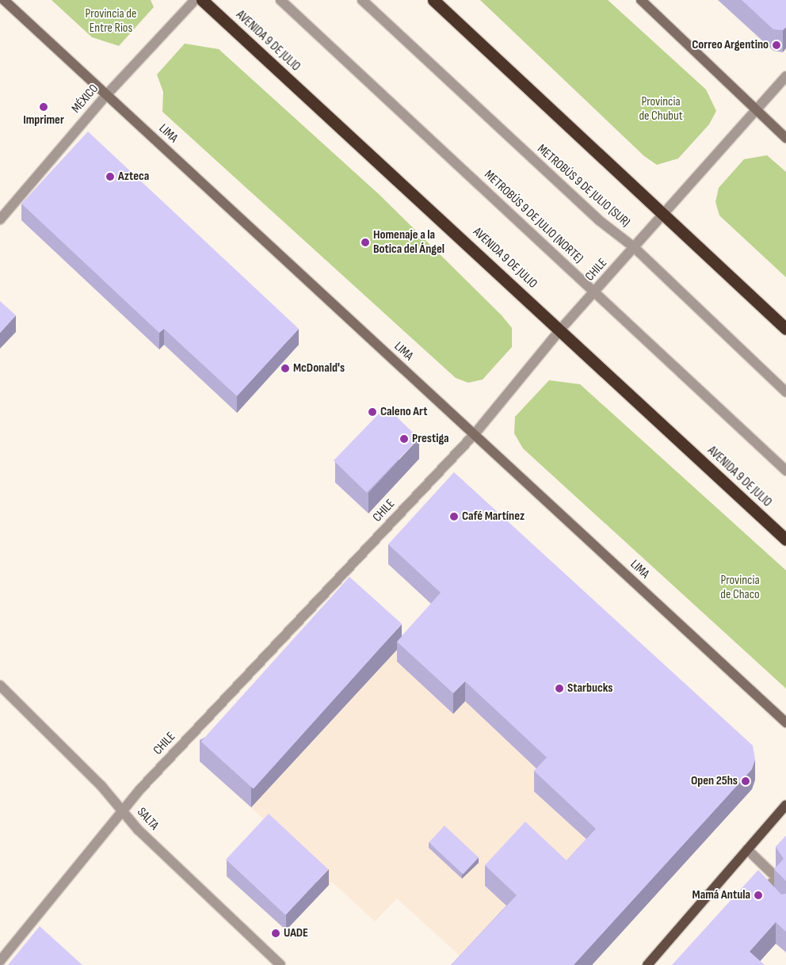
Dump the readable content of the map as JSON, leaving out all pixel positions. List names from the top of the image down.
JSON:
{
  "streets": {
    "highway": ["AVENIDA 9 DE JULIO"],
    "street": [
      "MÉXICO",
      "LIMA",
      "METROBÚS 9 DE JULIO (SUR)",
      "METROBÚS 9 DE JULIO (NORTE)",
      "CHILE",
      "SALTA"
    ]
  },
  "crossings": [
    ["AVENIDA 9 DE JULIO", "CHILE"],
    ["MÉXICO", "LIMA"],
    ["LIMA", "CHILE"],
    ["METROBÚS 9 DE JULIO (SUR)", "CHILE"],
    ["METROBÚS 9 DE JULIO (NORTE)", "CHILE"],
    ["CHILE", "SALTA"]
  ],
  "parks": ["Provincia de Entre Rios", "Provincia de Chubut", "Provincia de Chaco"],
  "places": [
    "Correo Argentino",
    "Imprimer",
    "Azteca",
    "Homenaje a la Botica del Ángel",
    "McDonald's",
    "Caleno Art",
    "Prestiga",
    "Café Martínez",
    "Starbucks",
    "Open 25hs",
    "Mamá Antula",
    "UADE"
  ]
}
